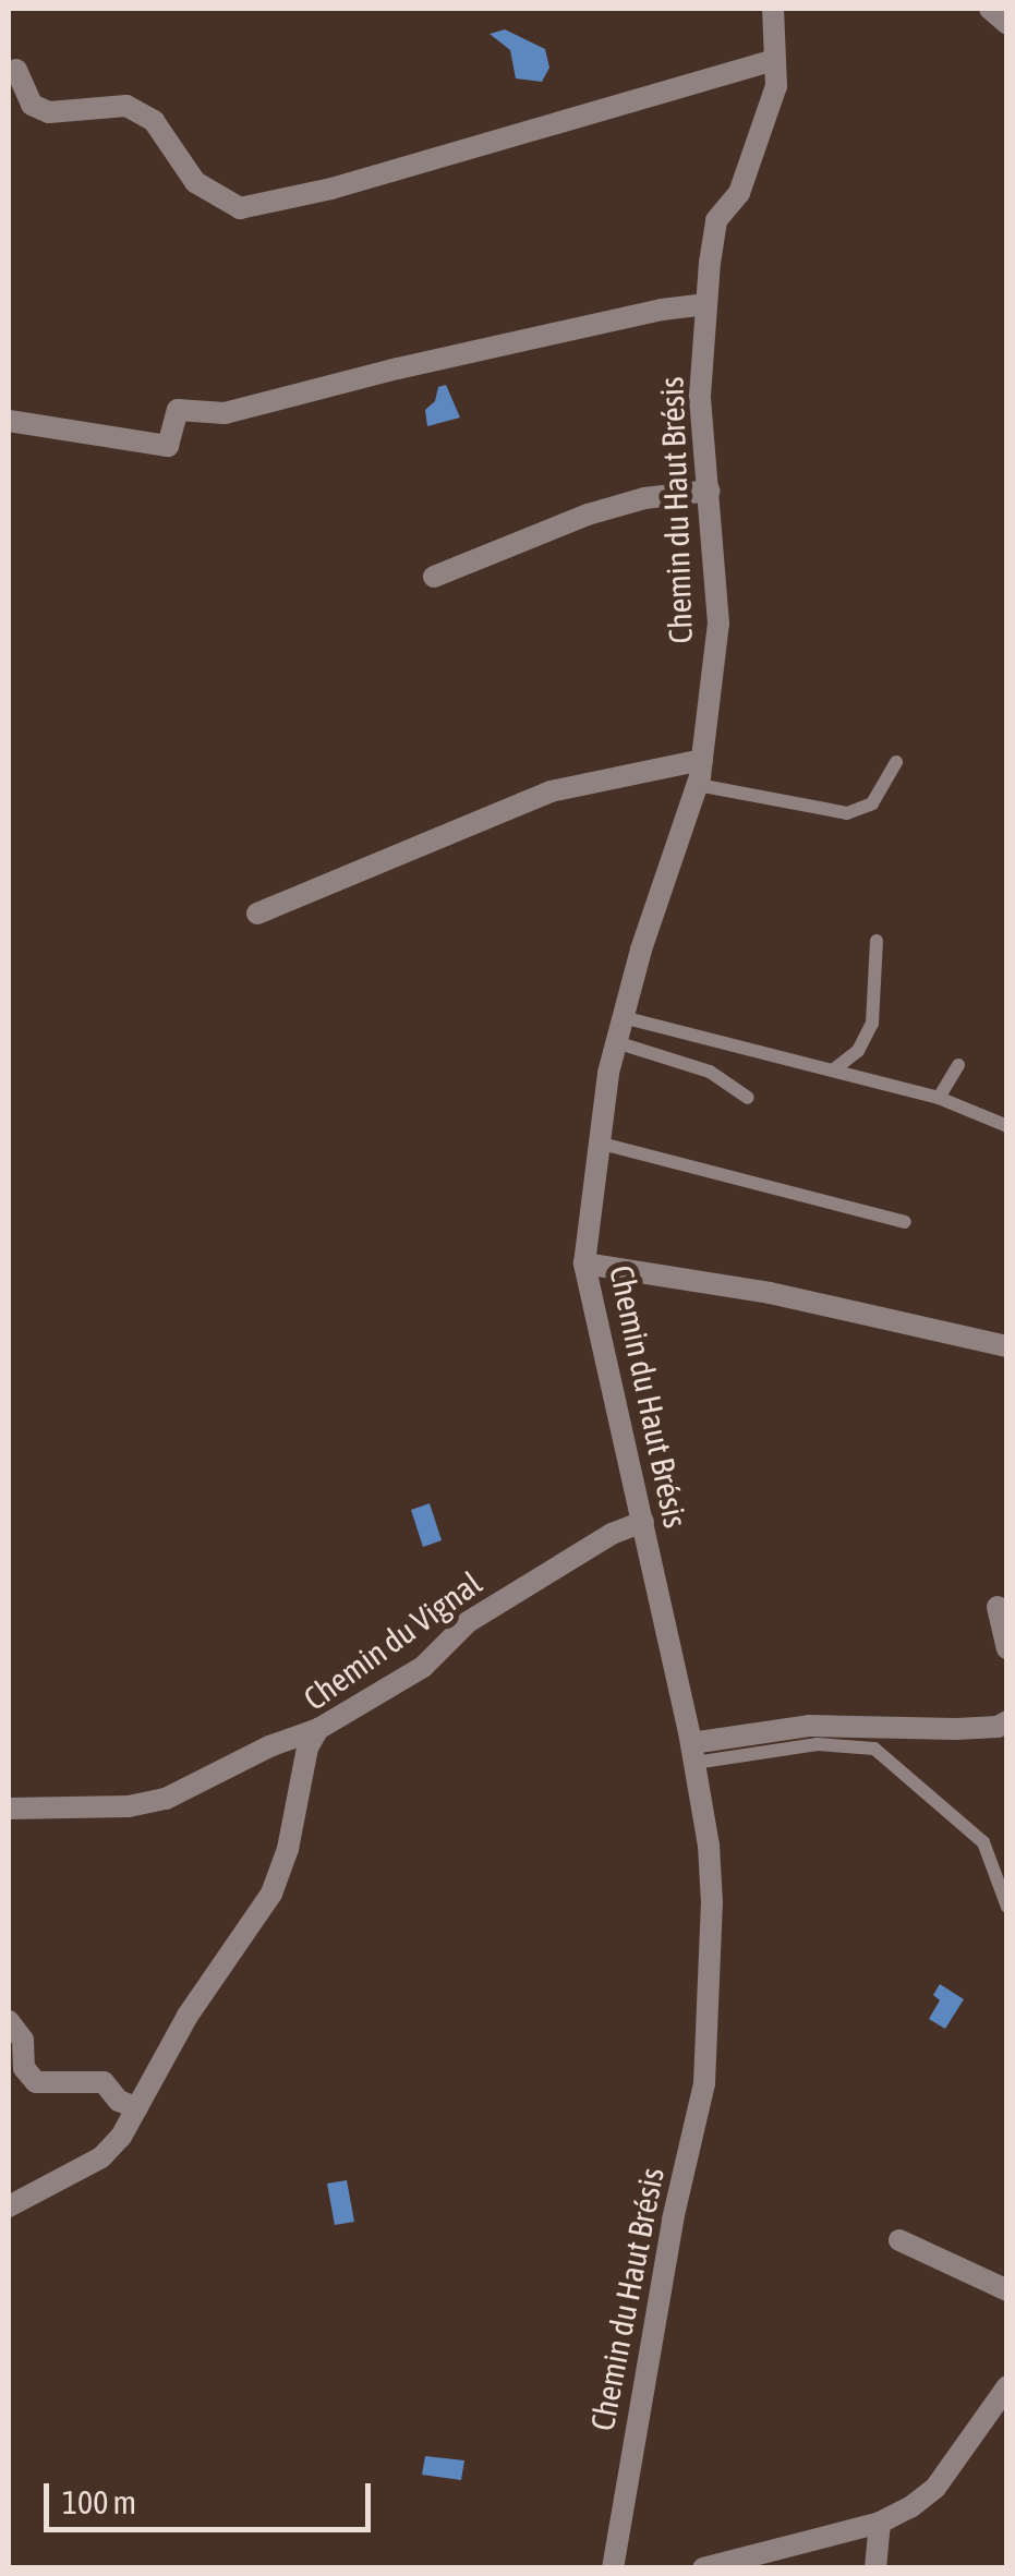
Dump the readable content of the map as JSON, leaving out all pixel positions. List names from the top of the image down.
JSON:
{
  "streets": {
    "street": ["Chemin du Haut Brésis", "Chemin du Vignal"]
  },
  "crossings": [
    ["Chemin du Haut Brésis", "Chemin du Vignal"]
  ],
  "scale_bar": "100 m"
}
